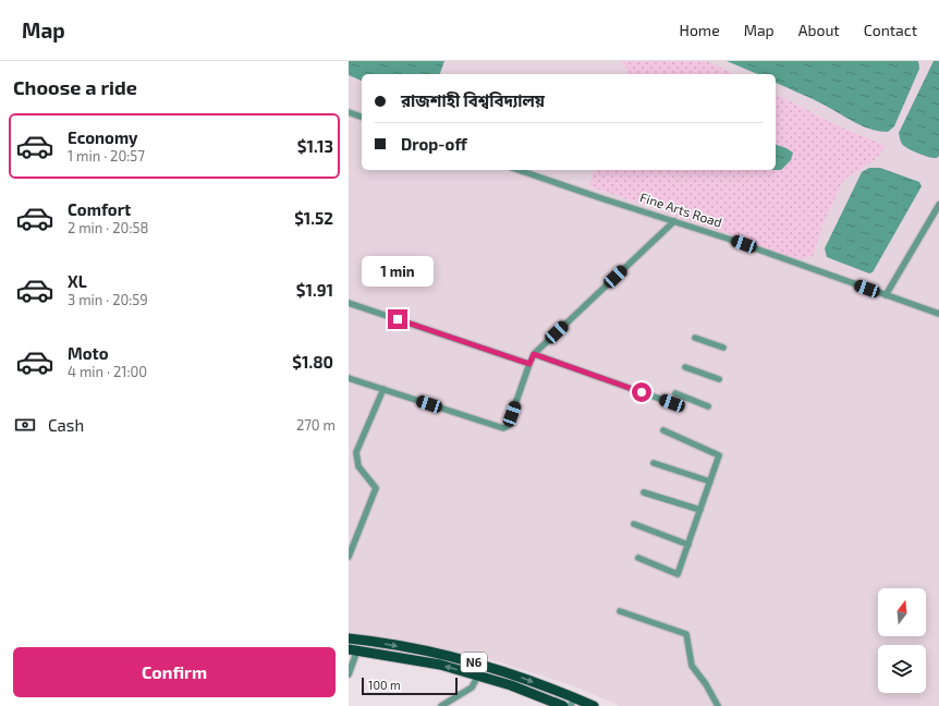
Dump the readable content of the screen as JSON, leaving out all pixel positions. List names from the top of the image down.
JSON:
{
  "streets": {
    "highway": ["N6"],
    "street": ["Fine Arts Road"]
  },
  "scale_bar": "100 m",
  "north": "top",
  "page": {
    "header": "Map",
    "nav": [
      "Home",
      "Map",
      "About",
      "Contact"
    ],
    "heading": "Choose a ride",
    "banner": ["রাজশাহী বিশ্ববিদ্যালয়", "Drop-off"],
    "list": [
      {
        "name": "Economy",
        "note": "1 min · 20:57",
        "value": "$1.13"
      },
      {
        "name": "Comfort",
        "note": "2 min · 20:58",
        "value": "$1.52"
      },
      {
        "name": "XL",
        "note": "3 min · 20:59",
        "value": "$1.91"
      },
      {
        "name": "Moto",
        "note": "4 min · 21:00",
        "value": "$1.80"
      }
    ],
    "bubble": "1 min",
    "pay": ["Cash", "270 m"],
    "buttons": "Confirm",
    "scale": "100 m"
  }
}
